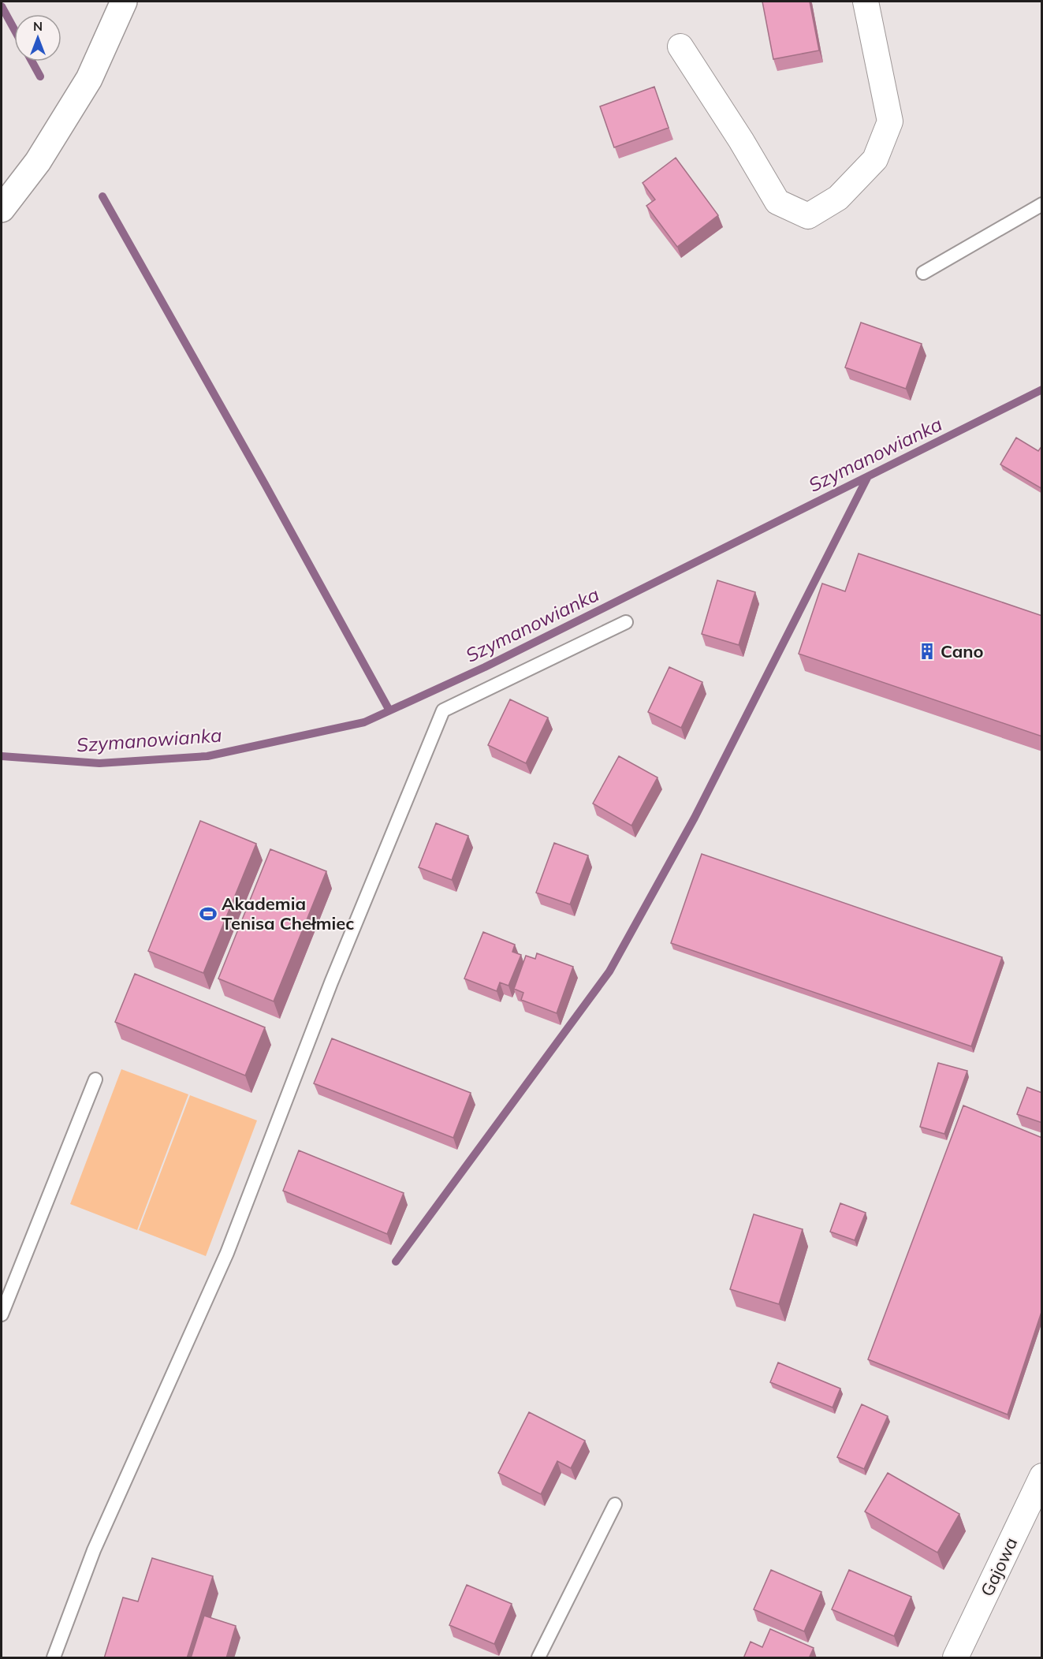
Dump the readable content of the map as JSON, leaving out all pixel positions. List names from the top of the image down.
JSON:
{
  "streets": {
    "street": ["Gajowa"]
  },
  "water": ["Szymanowianka"],
  "places": {
    "building": ["Cano"],
    "sports": ["Akademia Tenisa Chełmiec"]
  },
  "north": "top"
}
